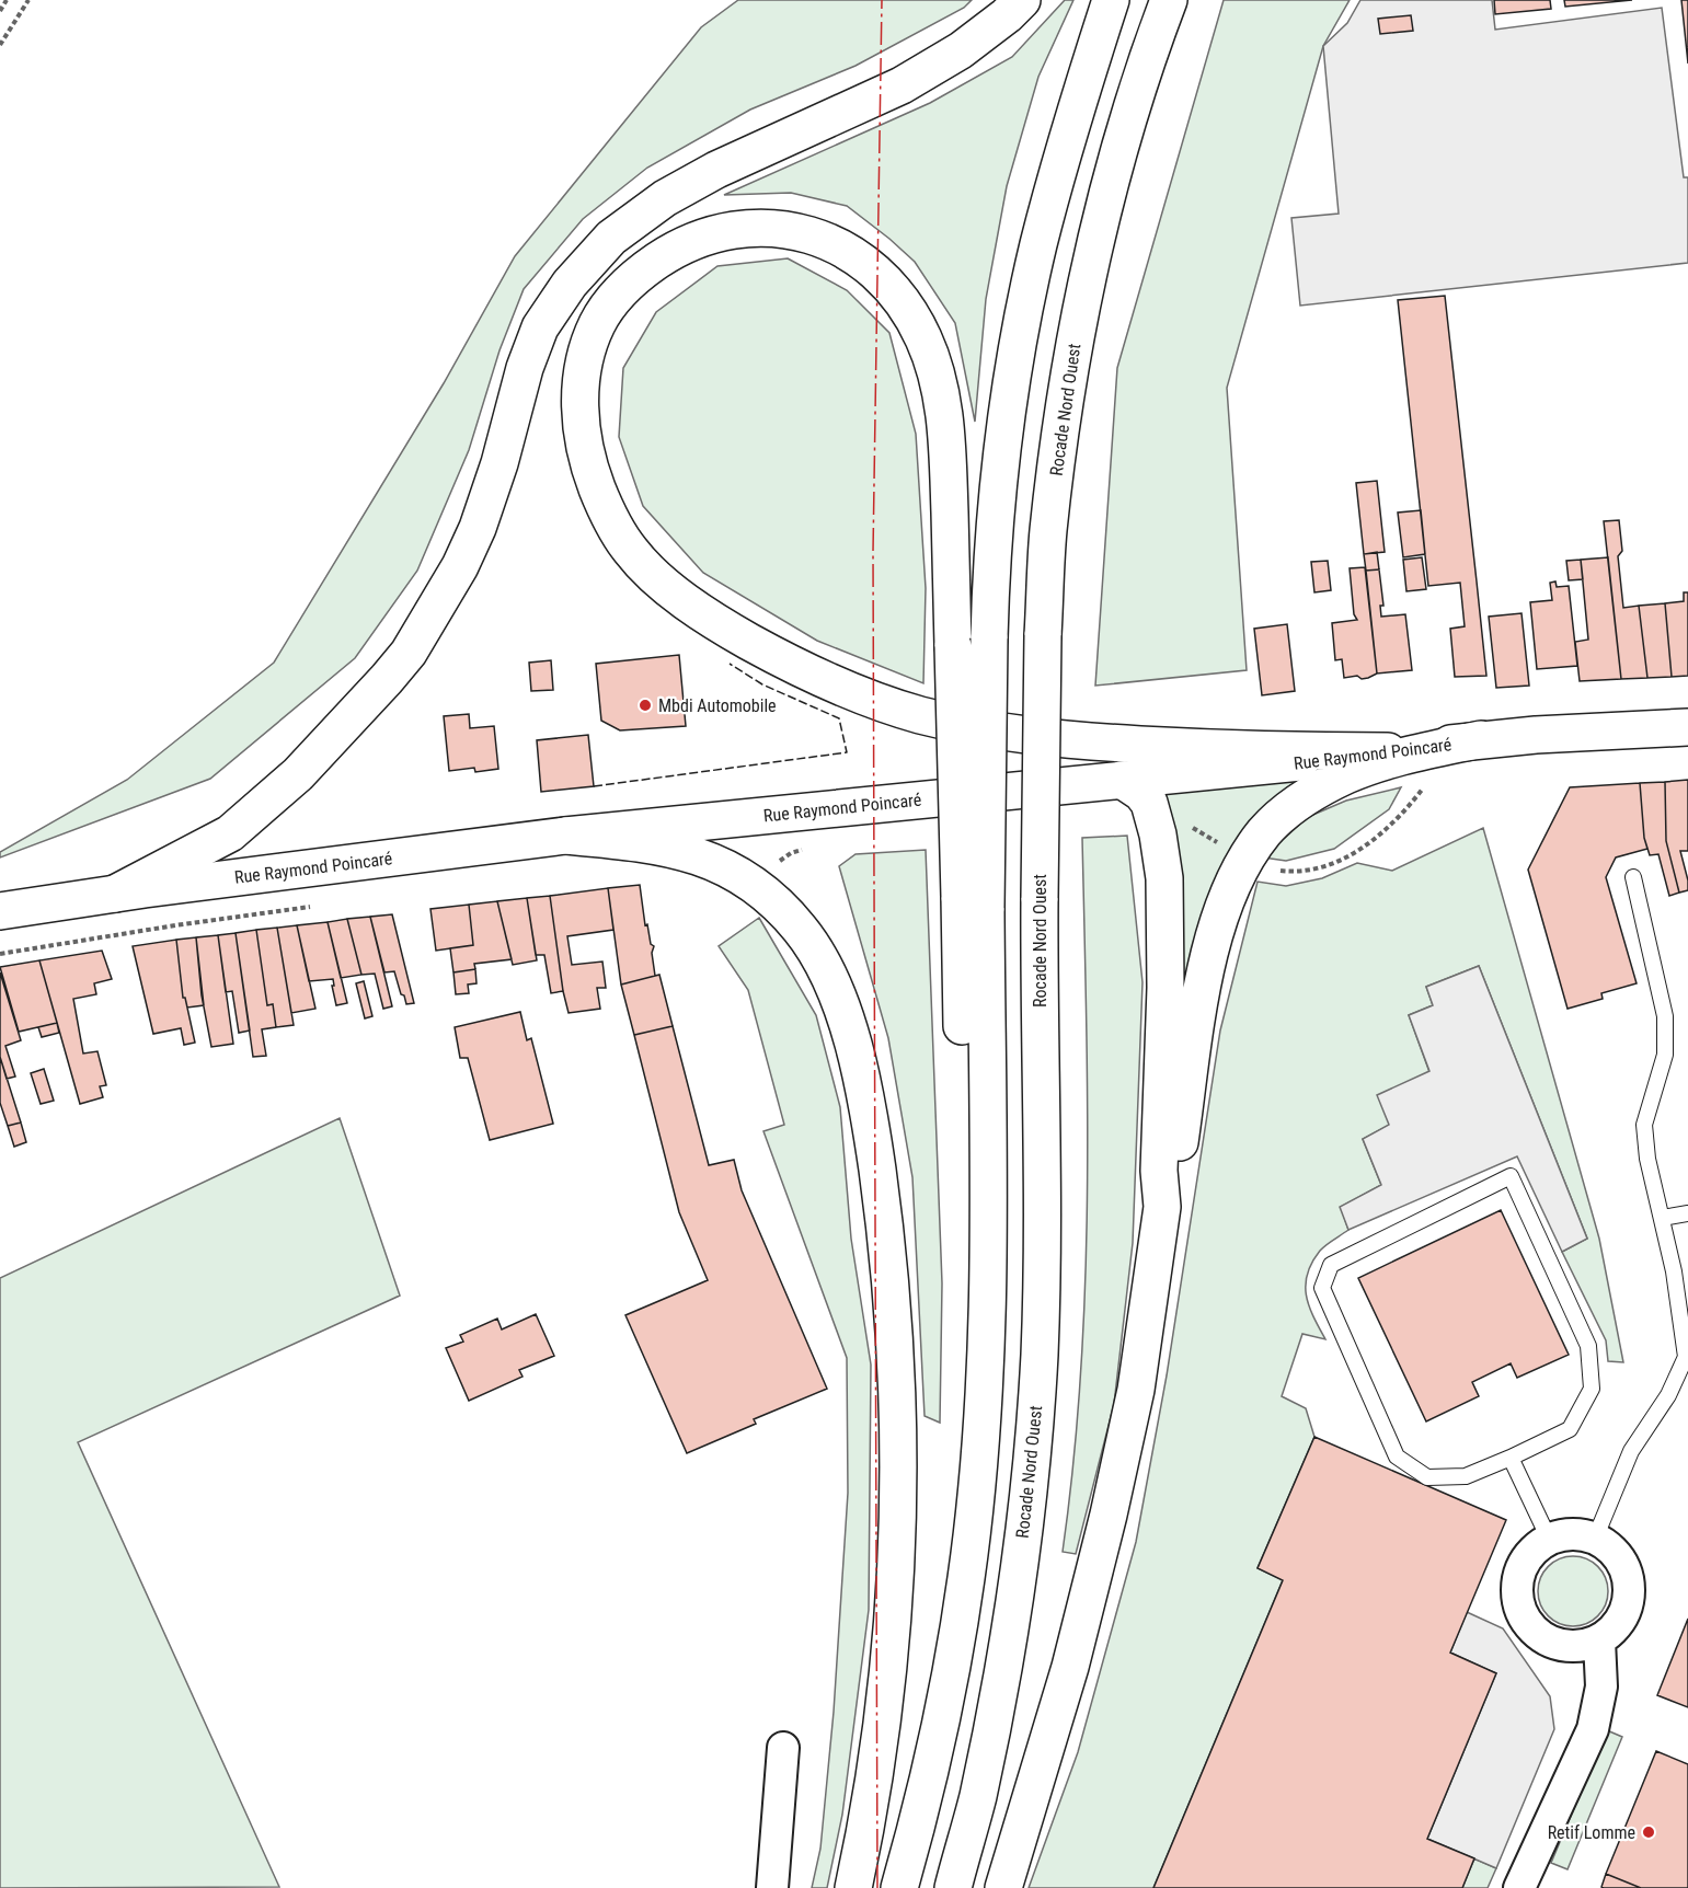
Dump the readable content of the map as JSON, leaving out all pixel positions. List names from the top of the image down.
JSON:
{
  "streets": {
    "main road": ["Rocade Nord Ouest", "Rue Raymond Poincaré"]
  },
  "places": ["Mbdi Automobile", "Retif Lomme"]
}
